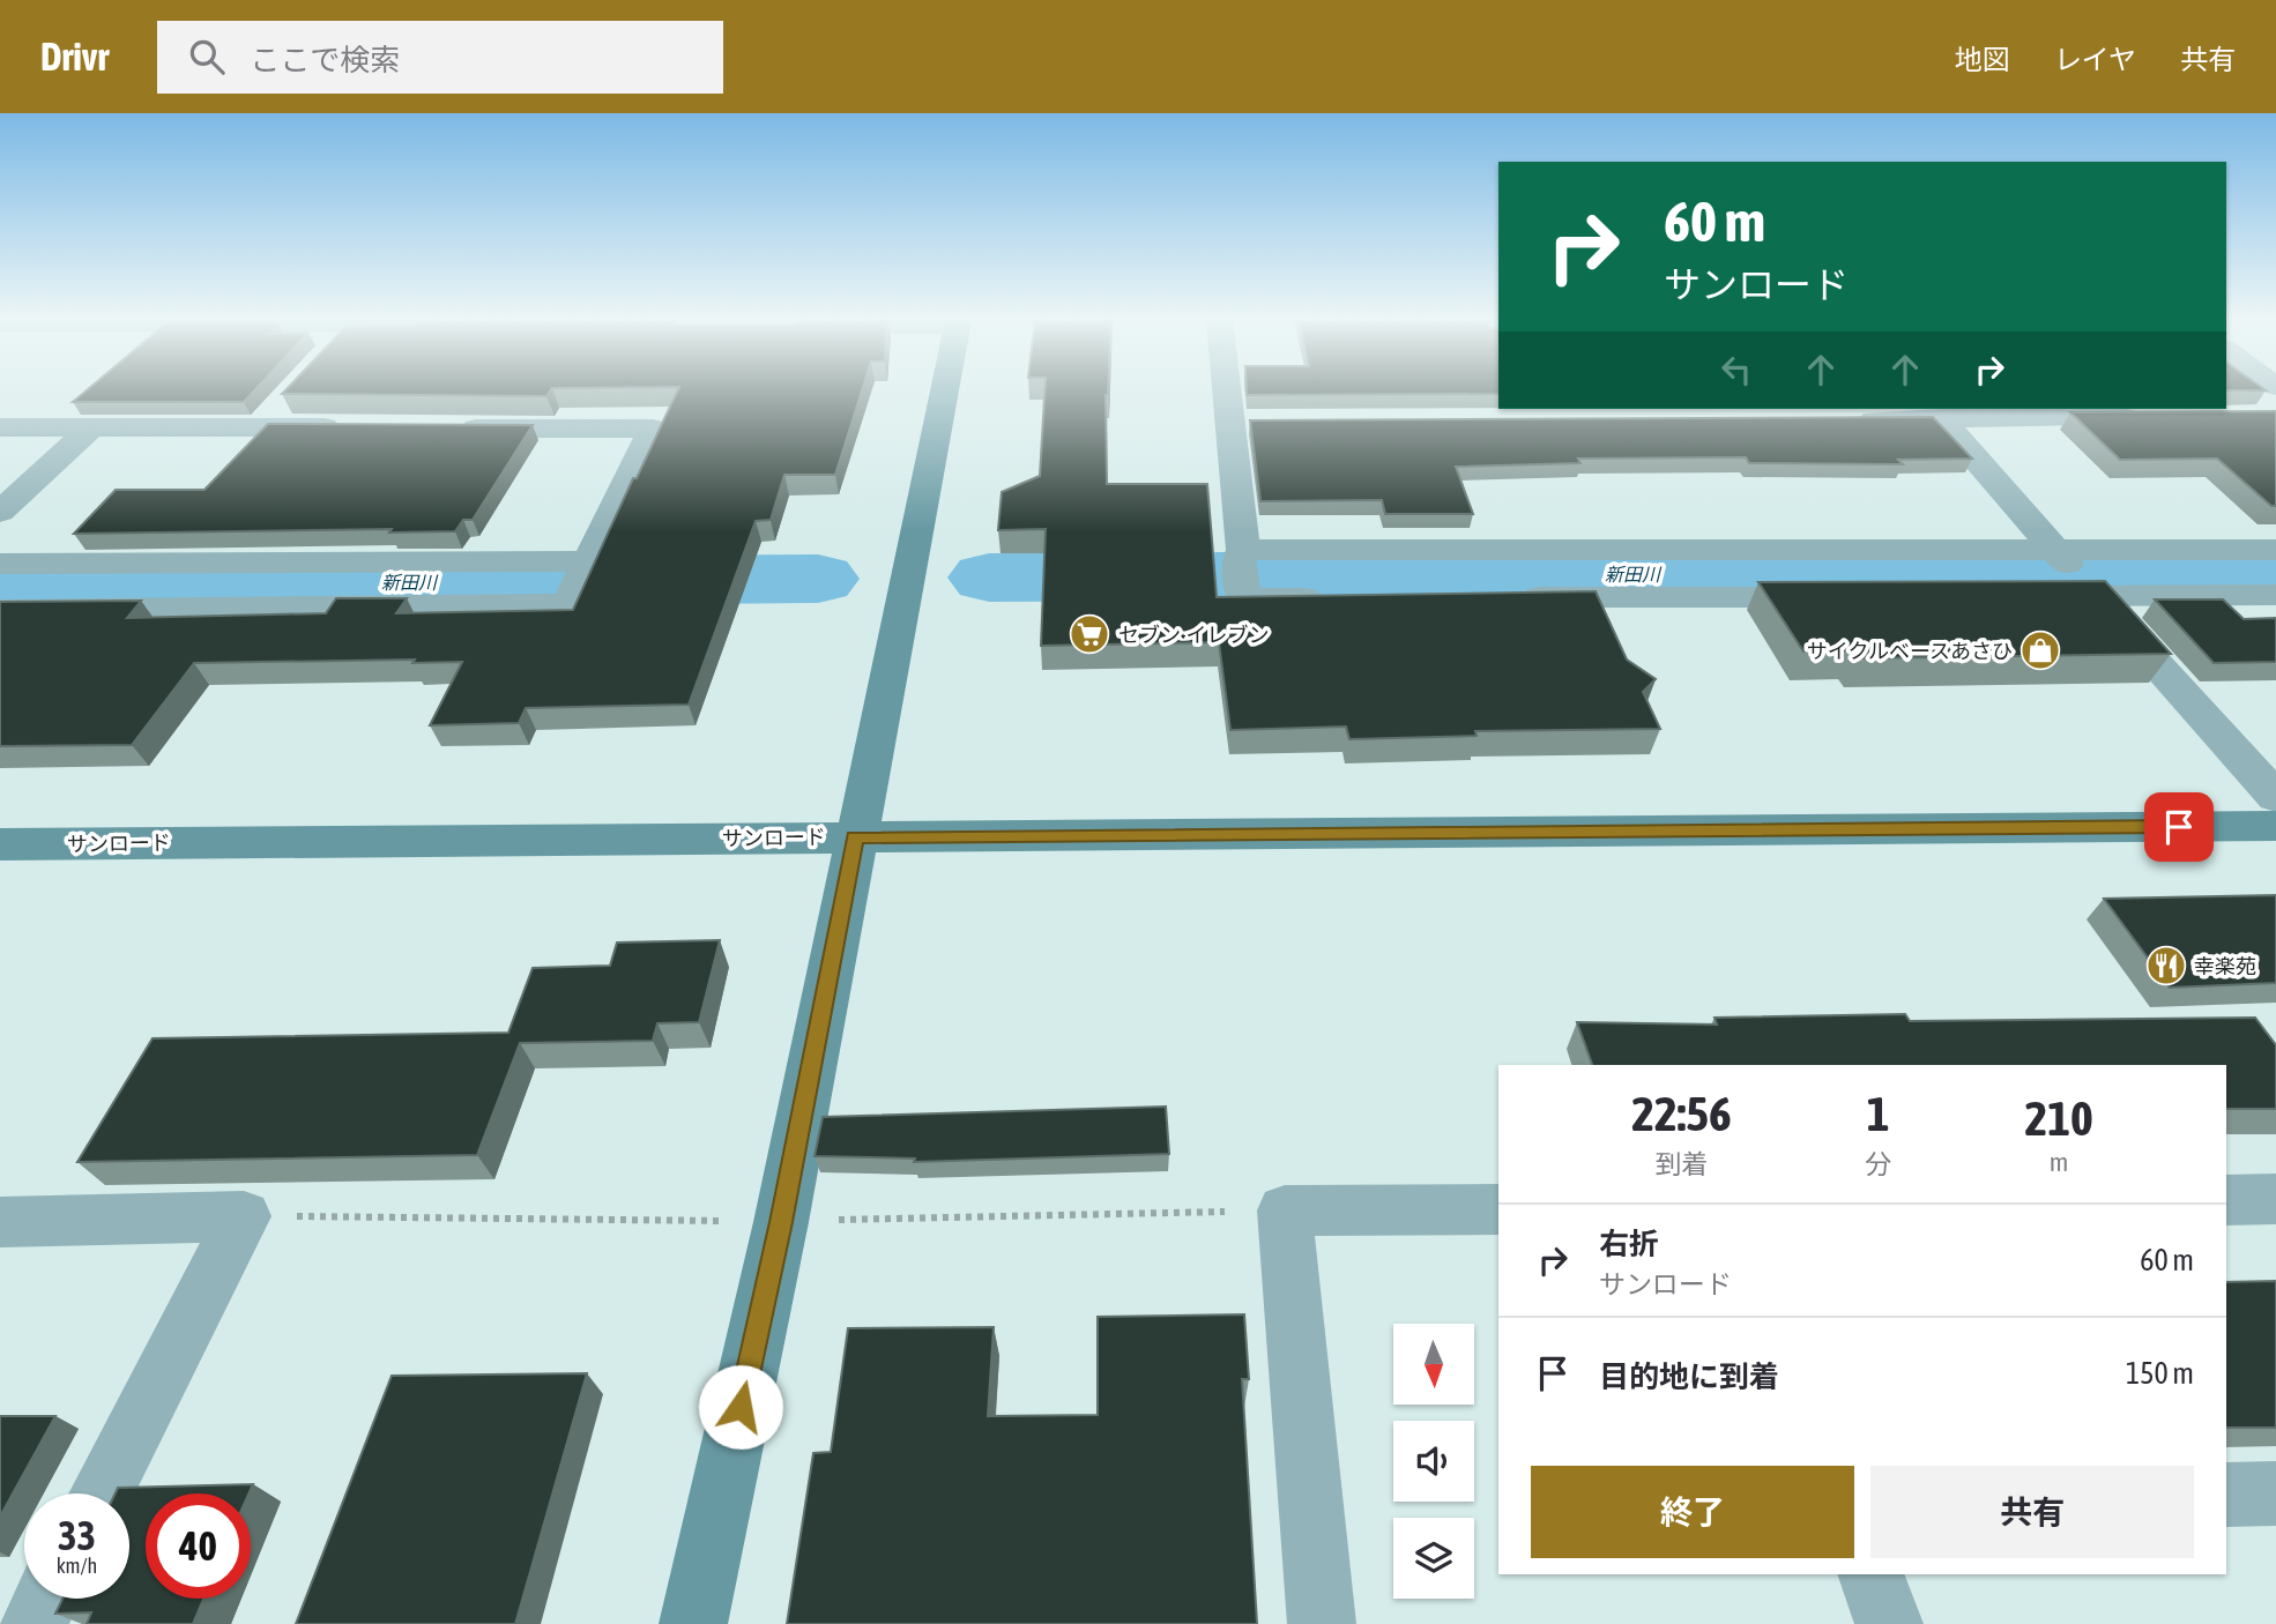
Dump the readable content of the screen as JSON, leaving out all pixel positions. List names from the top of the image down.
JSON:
{
  "streets": {
    "street": ["サンロード"]
  },
  "water": ["新田川"],
  "places": {
    "supermarket": ["セブン-イレブン"],
    "shop": ["サイクルベースあさひ"],
    "restaurant": ["幸楽苑"]
  },
  "north": "bottom",
  "page": {
    "header": "Drivr",
    "search": "ここで検索",
    "nav": ["地図", "レイヤ", "共有"],
    "turn": ["60 m", "サンロード"],
    "eta": [
      "22:56",
      "到着",
      "1",
      "分",
      "210",
      "m"
    ],
    "list": [
      {
        "name": "右折",
        "note": "サンロード",
        "value": "60 m"
      },
      {
        "name": "目的地に到着",
        "value": "150 m"
      }
    ],
    "buttons": ["終了", "共有"],
    "speed": "33 km/h",
    "limit": "40"
  }
}
